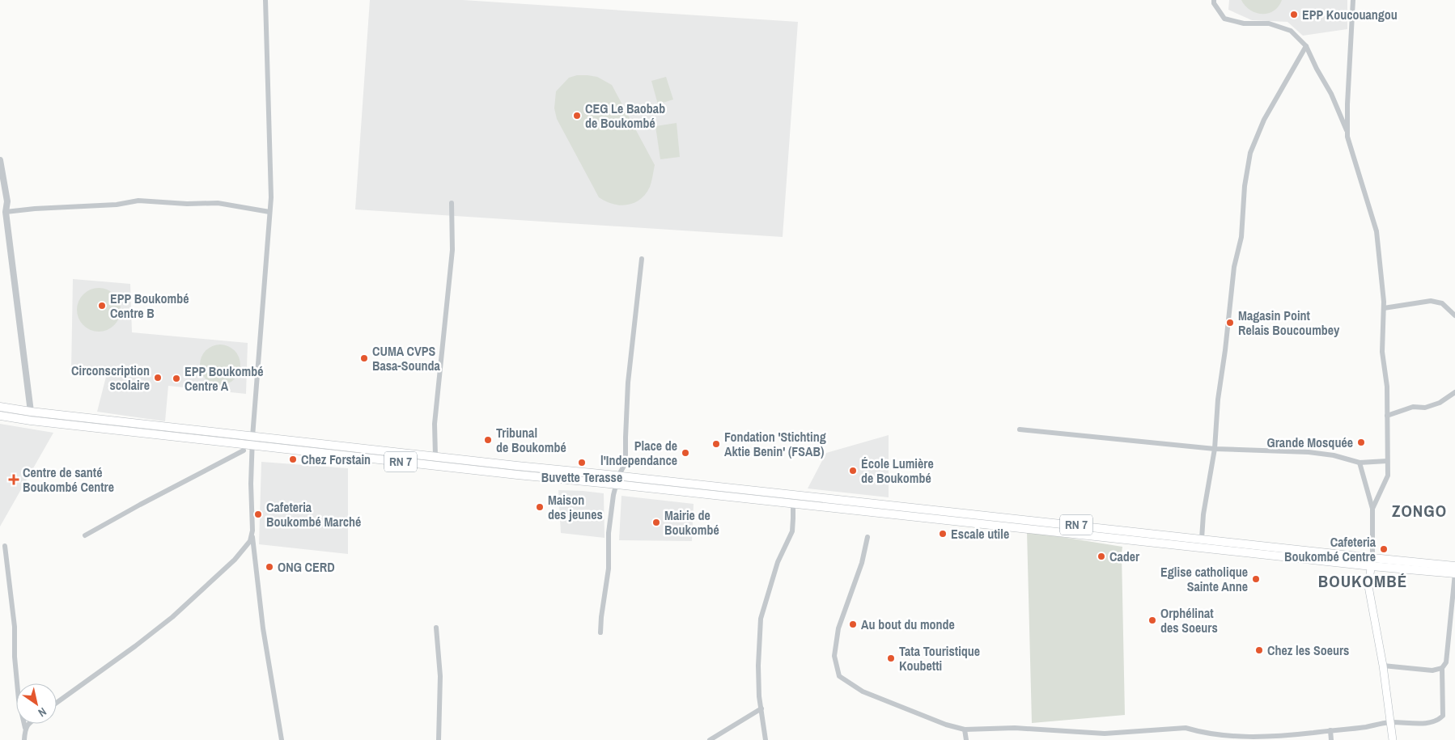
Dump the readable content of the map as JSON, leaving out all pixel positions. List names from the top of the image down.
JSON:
{
  "streets": {
    "main road": ["RN 7"]
  },
  "districts": ["ZONGO", "BOUKOMBÉ"],
  "places": {
    "other": [
      "EPP Koucouangou",
      "CEG Le Baobab de Boukombé",
      "EPP Boukombé Centre B",
      "Magasin Point Relais Boucoumbey",
      "CUMA CVPS Basa-Sounda",
      "Circonscription scolaire",
      "EPP Boukombé Centre A",
      "Tribunal de Boukombé",
      "Grande Mosquée",
      "Fondation 'Stichting Aktie Benin' (FSAB)",
      "Place de l'Independance",
      "Chez Forstain",
      "Buvette Terasse",
      "École Lumière de Boukombé",
      "Maison des jeunes",
      "Cafeteria Boukombé Marché",
      "Mairie de Boukombé",
      "Escale utile",
      "Cafeteria Boukombé Centre",
      "Cader",
      "ONG CERD",
      "Eglise catholique Sainte Anne",
      "Orphélinat des Soeurs",
      "Au bout du monde",
      "Chez les Soeurs",
      "Tata Touristique Koubetti"
    ],
    "health": ["Centre de santé Boukombé Centre"]
  },
  "north": "bottom right"
}
